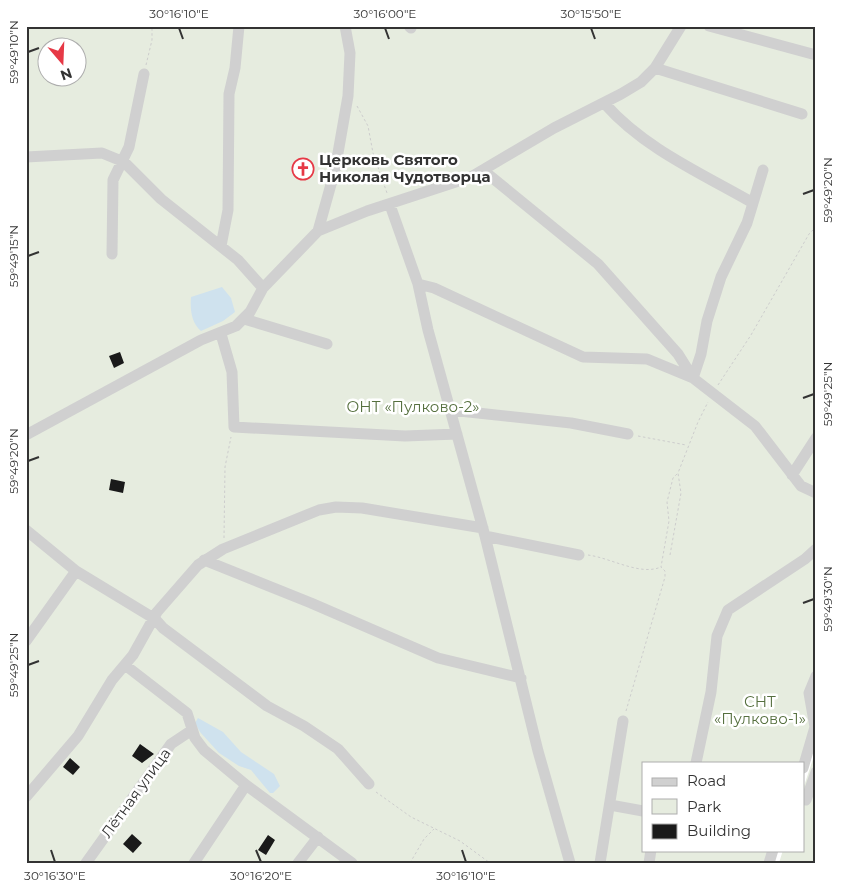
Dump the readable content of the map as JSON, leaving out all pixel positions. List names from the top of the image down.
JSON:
{
  "streets": {
    "street": ["Лётная улица"]
  },
  "parks": ["ОНТ «Пулково-2»", "СНТ «Пулково-1»"],
  "places": {
    "church": ["Церковь Святого Николая Чудотворца"]
  },
  "legend": ["Road", "Park", "Building"],
  "north": "bottom",
  "coordinates": [
    "30°16'10\"E",
    "30°16'00\"E",
    "30°15'50\"E",
    "59°49'10\"N",
    "59°49'20\"N",
    "59°49'15\"N",
    "59°49'25\"N",
    "59°49'30\"N",
    "30°16'30\"E",
    "30°16'20\"E"
  ]
}
